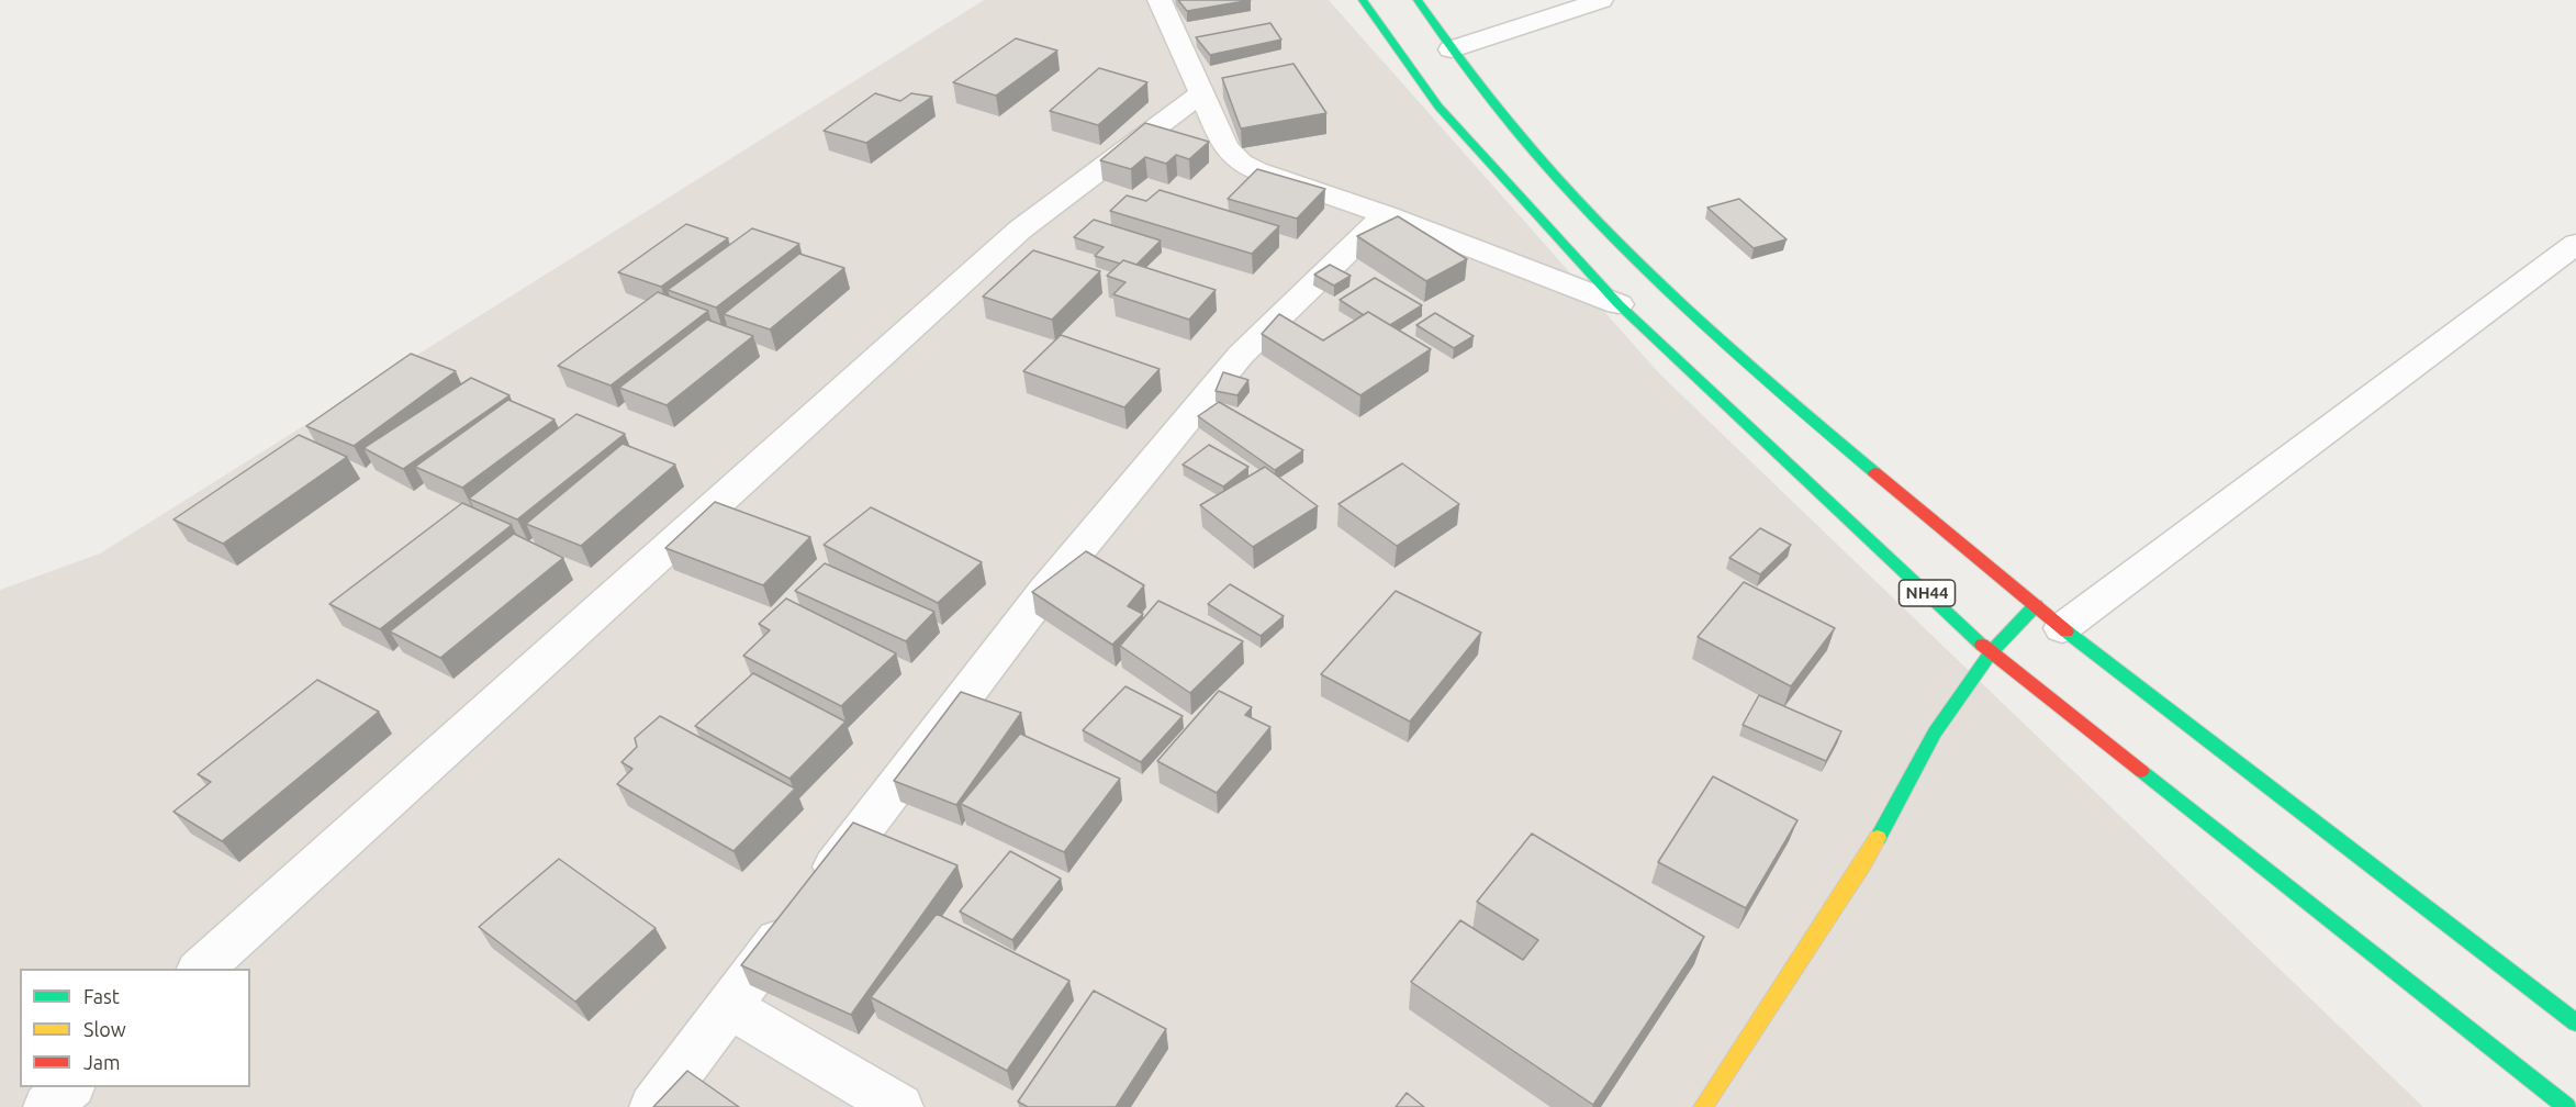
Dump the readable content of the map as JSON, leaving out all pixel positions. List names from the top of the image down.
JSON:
{
  "streets": {
    "main road": ["NH44"]
  },
  "legend": ["Fast", "Slow", "Jam"]
}
